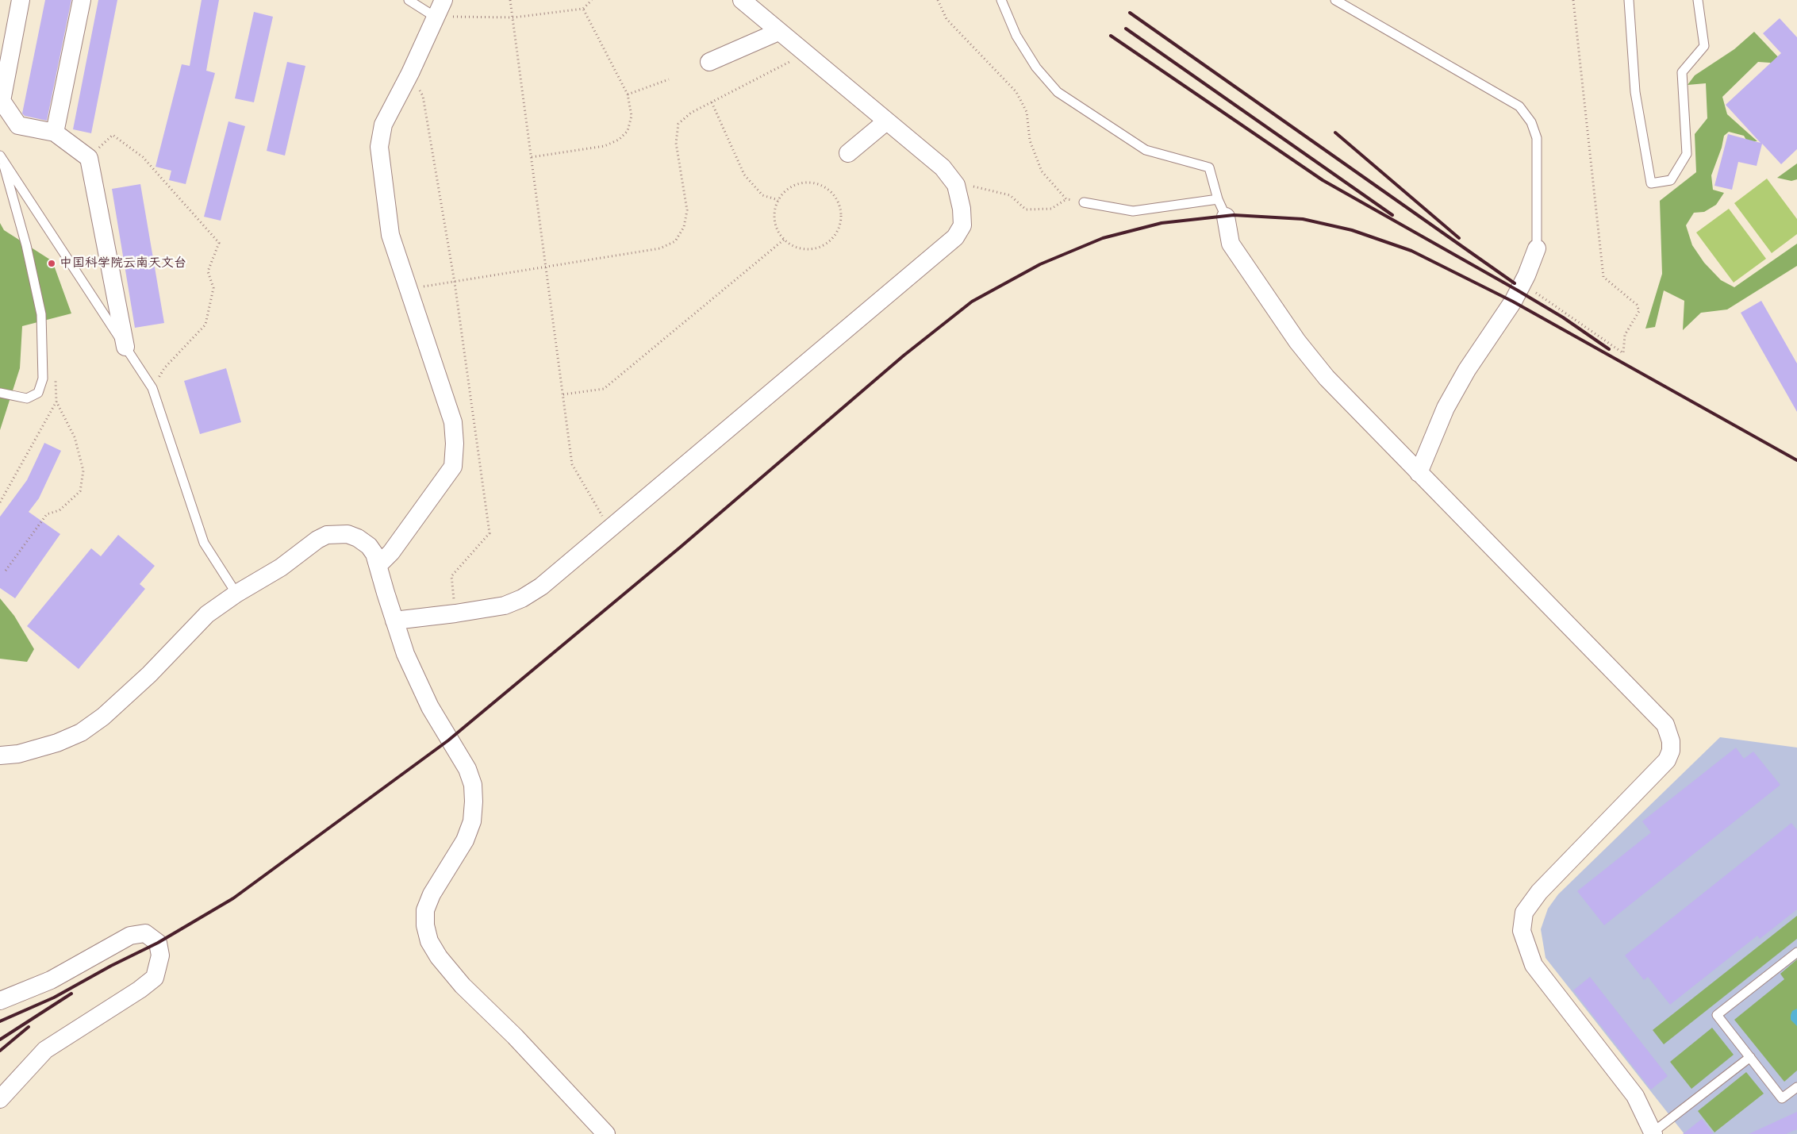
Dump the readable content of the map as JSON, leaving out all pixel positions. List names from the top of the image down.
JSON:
{
  "places": ["中国科学院云南天文台"]
}
